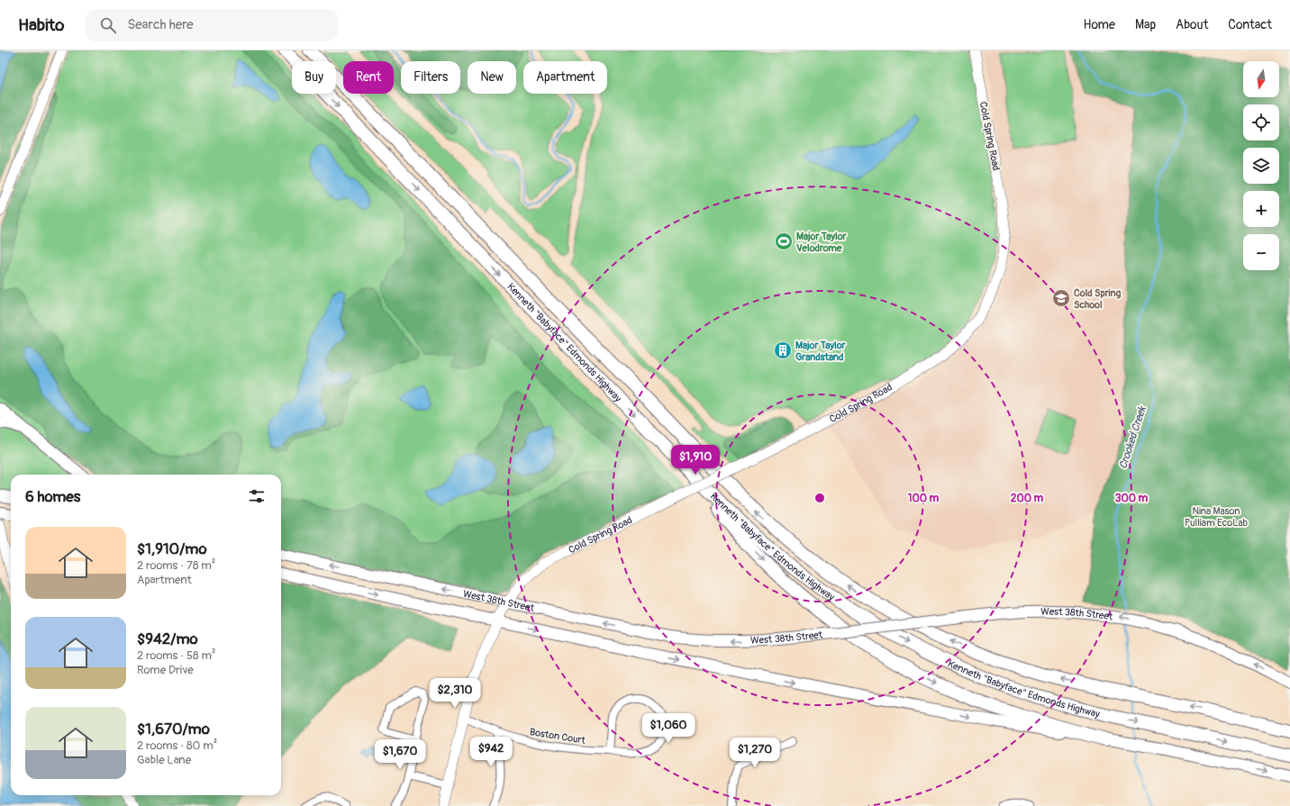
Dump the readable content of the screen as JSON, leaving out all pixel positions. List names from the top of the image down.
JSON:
{
  "streets": {
    "highway": ["Kenneth \"Babyface\" Edmonds Highway"],
    "main road": ["West 38th Street"],
    "street": ["Cold Spring Road", "Boston Court"]
  },
  "crossings": [
    ["Cold Spring Road", "West 38th Street"],
    ["Cold Spring Road", "Boston Court"]
  ],
  "water": ["Crooked Creek"],
  "parks": ["Nina Mason Pulliam EcoLab"],
  "places": {
    "sports": ["Major Taylor Velodrome"],
    "school or university": ["Cold Spring School"],
    "building": ["Major Taylor Grandstand"]
  },
  "north": "bottom",
  "page": {
    "header": "Habito",
    "search": "Search here",
    "nav": [
      "Home",
      "Map",
      "About",
      "Contact"
    ],
    "map_buttons": ["+", "−"],
    "chip": [
      "Buy",
      "Rent",
      "Filters",
      "New",
      "Apartment"
    ],
    "price": [
      "$1,910",
      "$2,310",
      "$1,060",
      "$942",
      "$1,270",
      "$1,670"
    ],
    "heading": "6 homes",
    "list": [
      {
        "name": "$1,910/mo",
        "note": "2 rooms · 78 m² · Apartment"
      },
      {
        "name": "$942/mo",
        "note": "2 rooms · 58 m² · Rome Drive"
      },
      {
        "name": "$1,670/mo",
        "note": "2 rooms · 80 m² · Gable Lane"
      }
    ]
  },
  "rings": ["100 m", "200 m", "300 m"]
}
